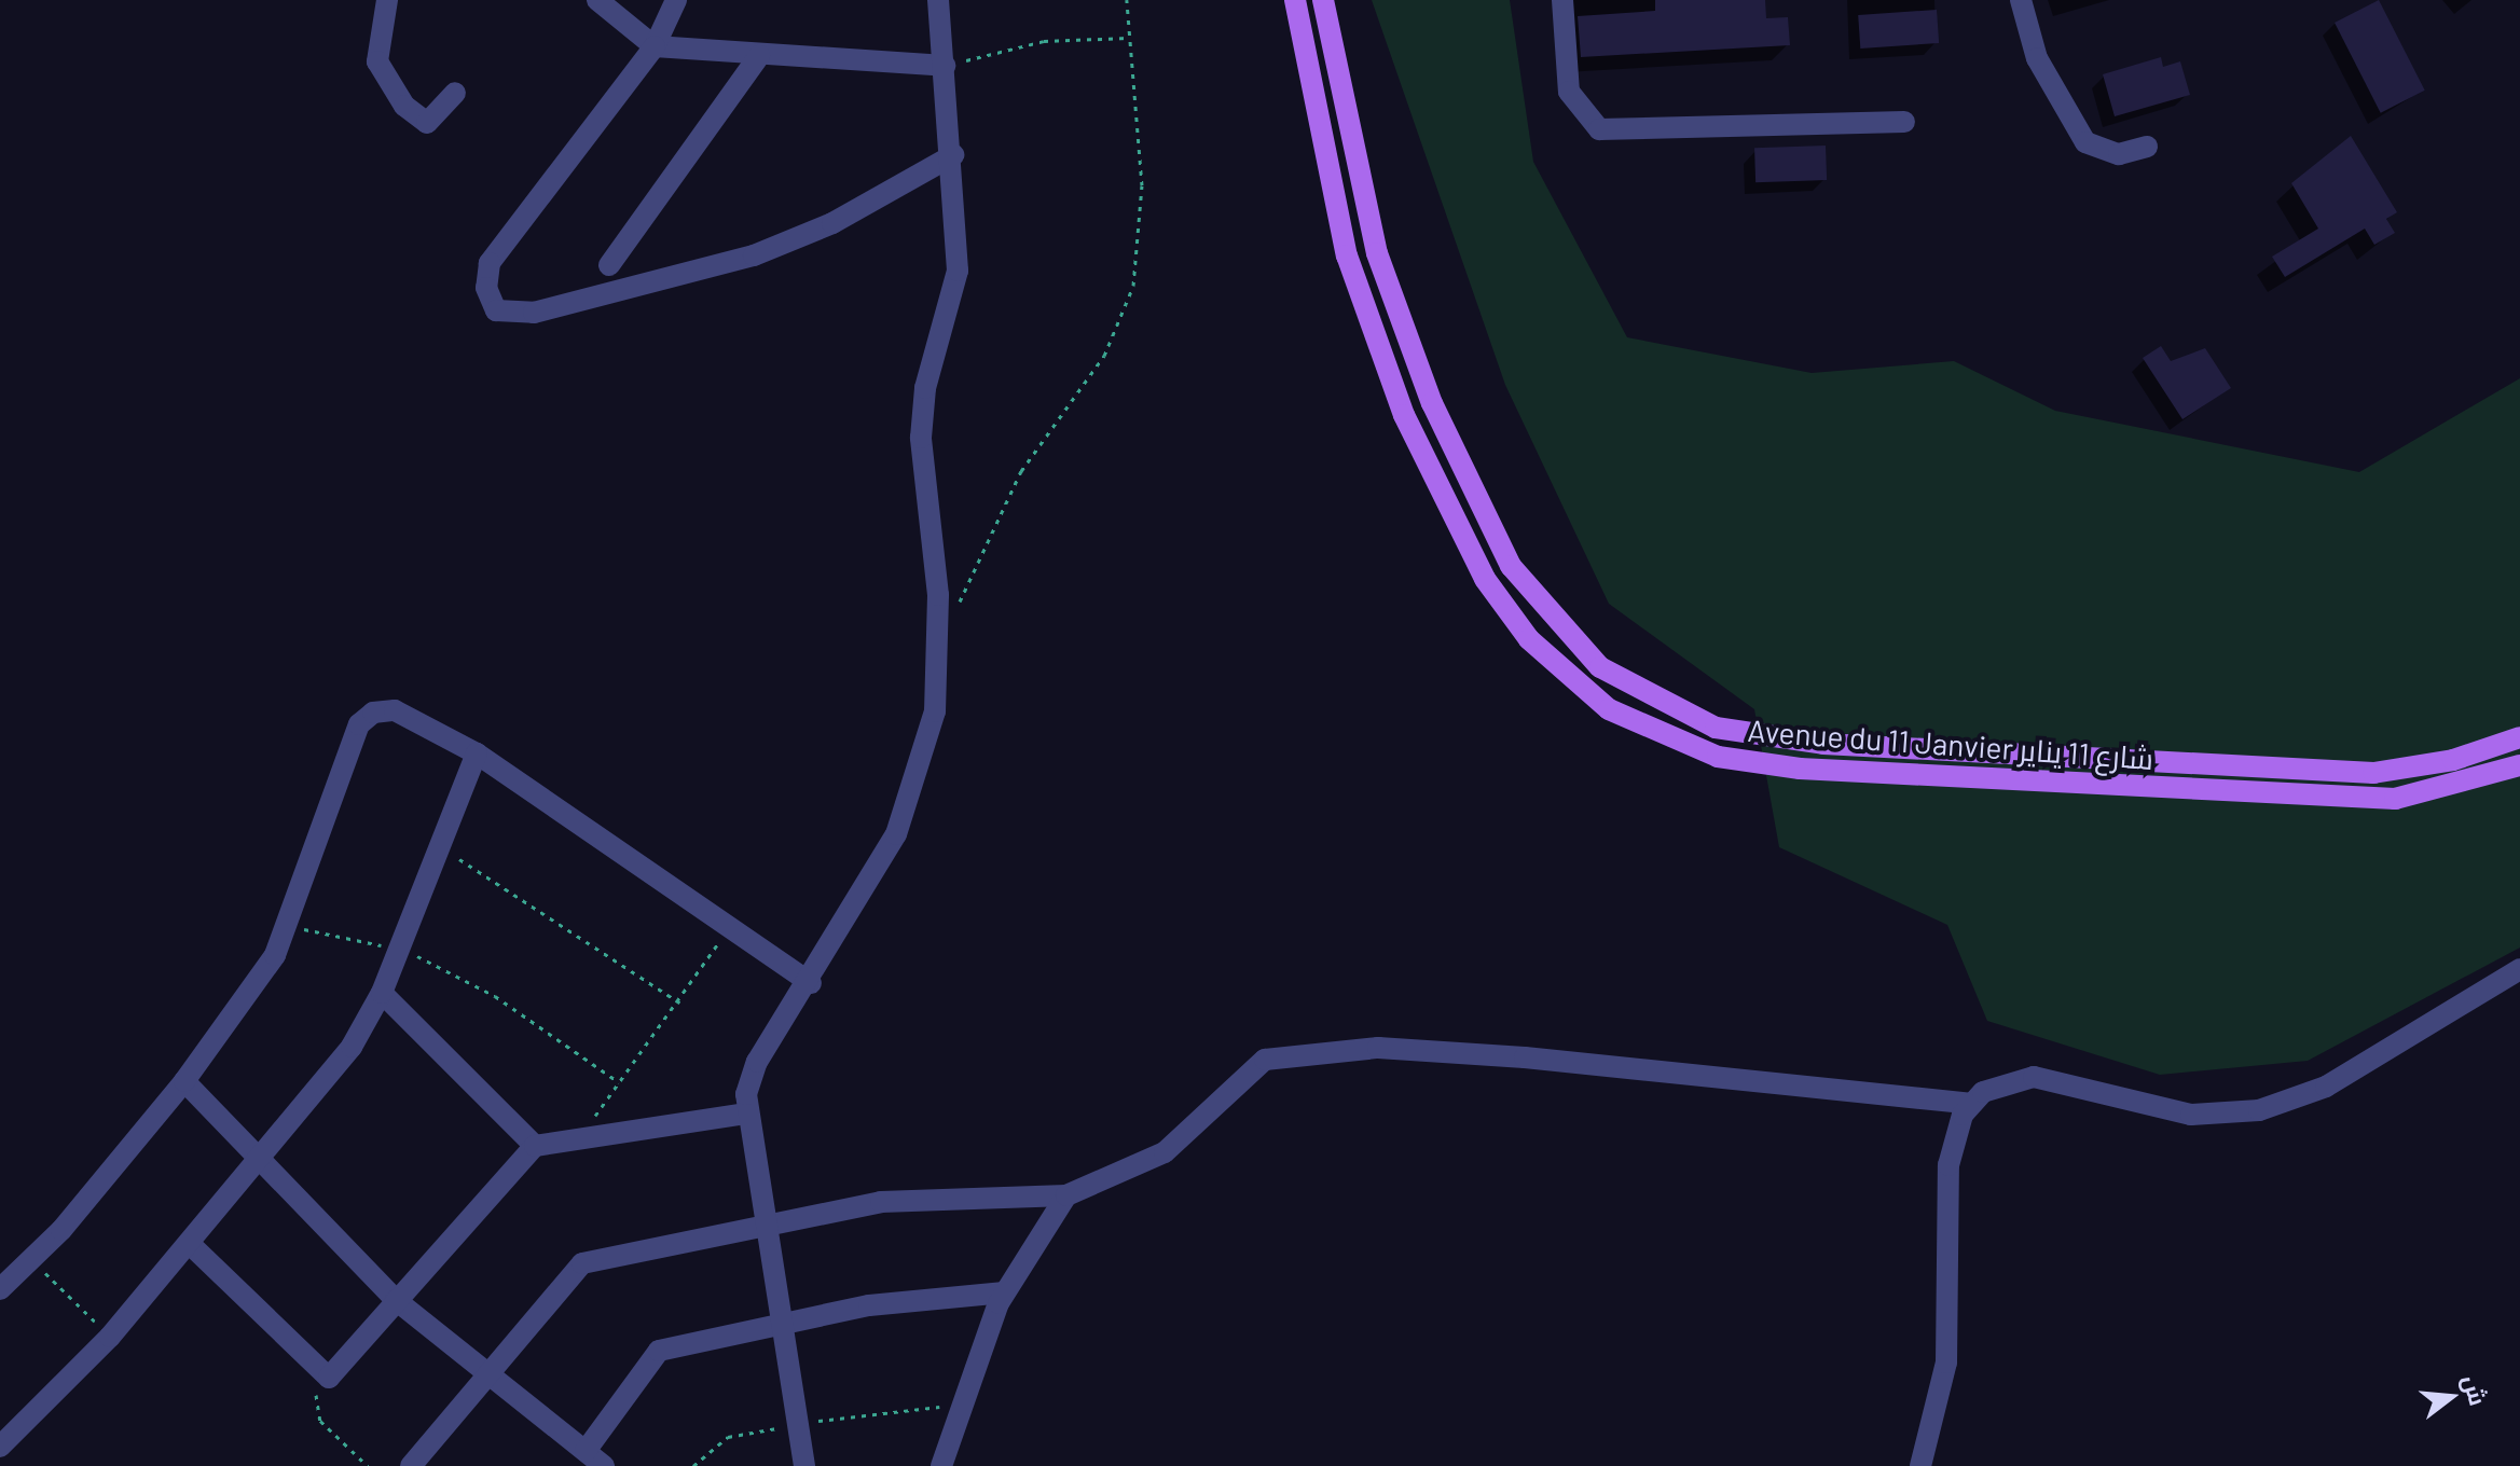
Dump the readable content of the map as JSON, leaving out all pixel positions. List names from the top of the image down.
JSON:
{
  "streets": {
    "main road": ["Avenue du 11 Janvier شارع 11 يناير"]
  },
  "north": "right"
}
